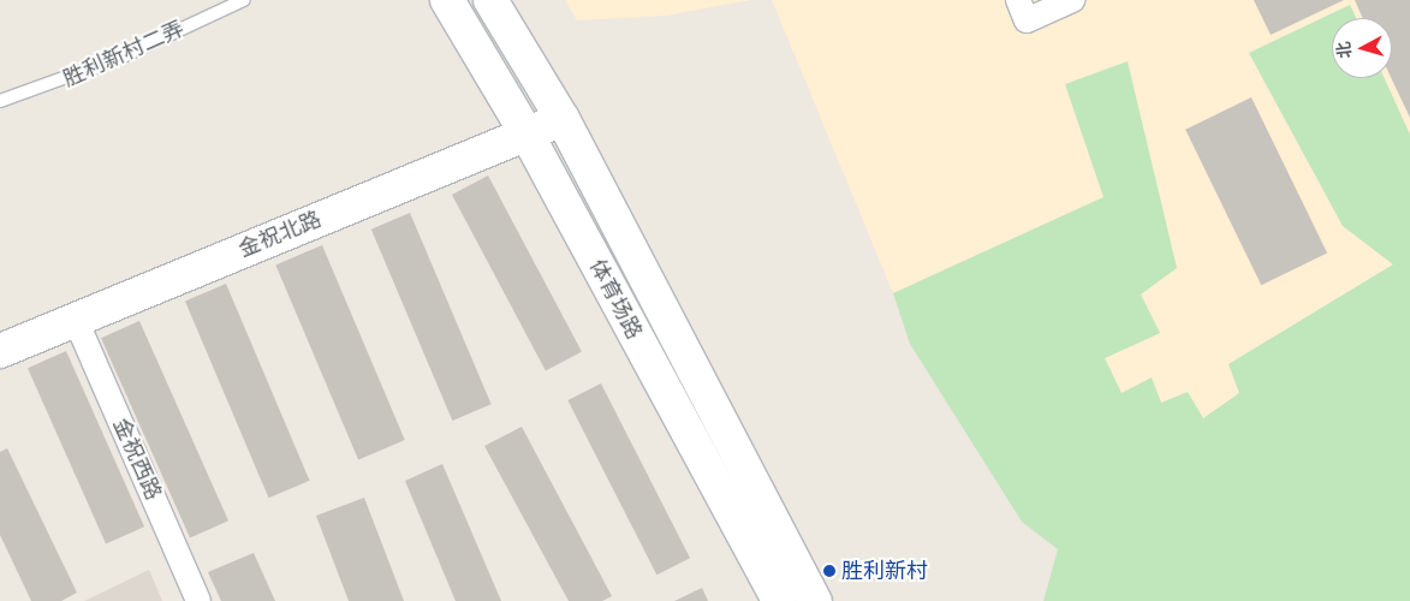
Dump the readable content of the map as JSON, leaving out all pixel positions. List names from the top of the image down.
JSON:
{
  "streets": {
    "main road": ["金祝北路", "体育场路"],
    "street": ["金祝西路"],
    "lane": ["胜利新村二弄"]
  },
  "crossings": [
    ["金祝北路", "体育场路"],
    ["金祝北路", "金祝西路"]
  ],
  "places": ["胜利新村"],
  "north": "left"
}
